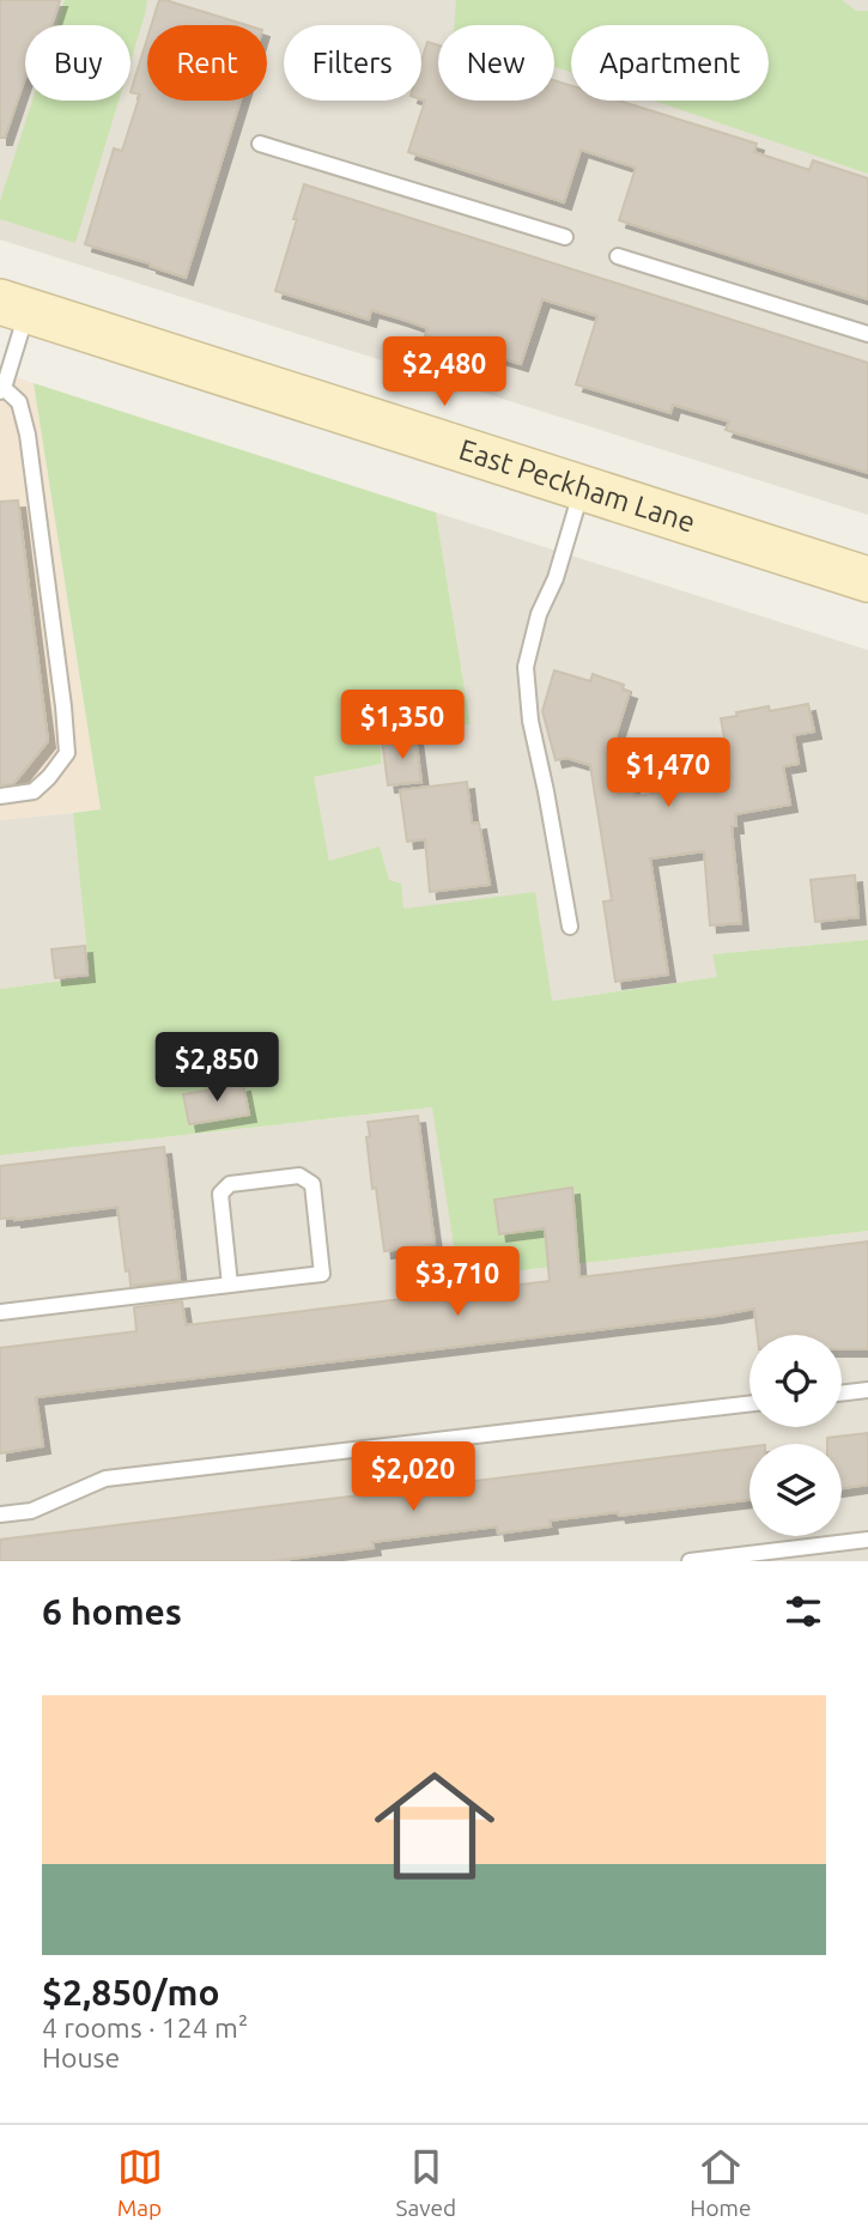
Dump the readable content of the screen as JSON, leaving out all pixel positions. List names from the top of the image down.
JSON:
{
  "streets": {
    "street": ["East Peckham Lane"]
  },
  "page": {
    "chip": [
      "Buy",
      "Rent",
      "Filters",
      "New",
      "Apartment"
    ],
    "price": [
      "$2,480",
      "$1,350",
      "$1,470",
      "$2,850",
      "$3,710",
      "$2,020"
    ],
    "heading": "6 homes",
    "list": [
      {
        "name": "$2,850/mo",
        "note": "4 rooms · 124 m² · House"
      }
    ],
    "tabs": ["Map", "Saved", "Home"]
  }
}
